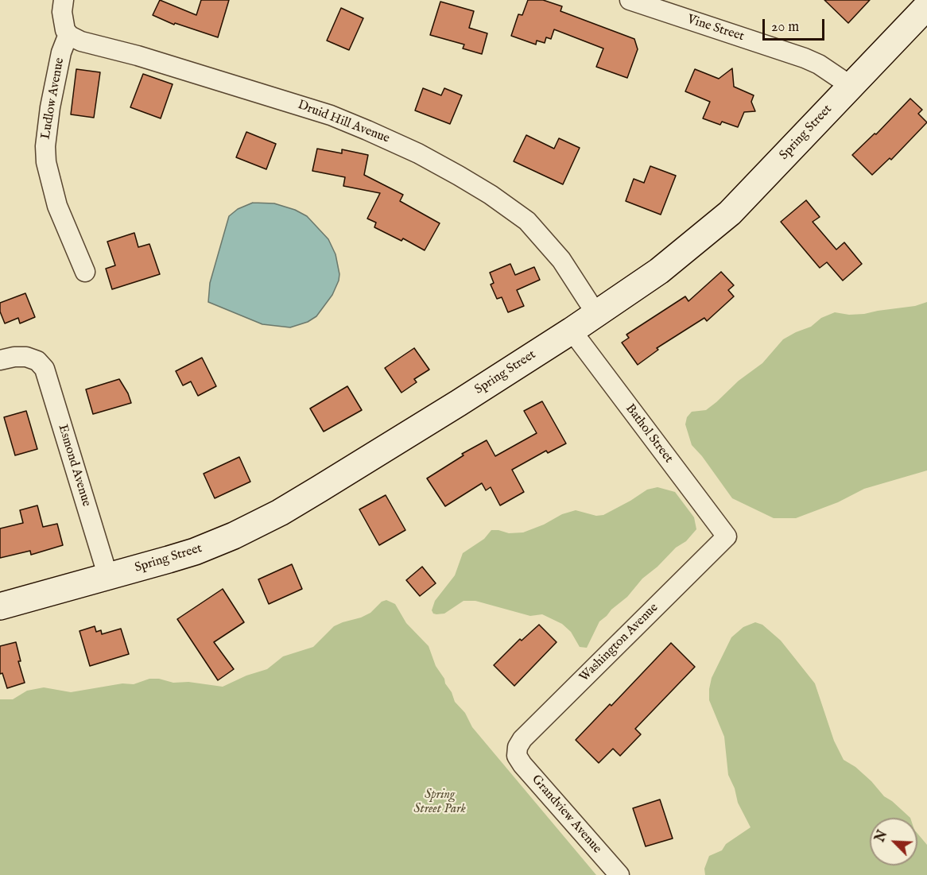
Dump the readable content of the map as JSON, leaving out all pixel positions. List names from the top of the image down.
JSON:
{
  "streets": {
    "street": [
      "Vine Street",
      "Ludlow Avenue",
      "Druid Hill Avenue",
      "Spring Street",
      "Bathol Street",
      "Esmond Avenue",
      "Washington Avenue",
      "Grandview Avenue"
    ]
  },
  "crossings": [
    ["Vine Street", "Spring Street"],
    ["Ludlow Avenue", "Druid Hill Avenue"],
    ["Druid Hill Avenue", "Spring Street"],
    ["Spring Street", "Bathol Street"],
    ["Spring Street", "Esmond Avenue"],
    ["Bathol Street", "Washington Avenue"],
    ["Washington Avenue", "Grandview Avenue"]
  ],
  "parks": ["Spring Street Park"],
  "scale_bar": "20 m",
  "north": "top left"
}
